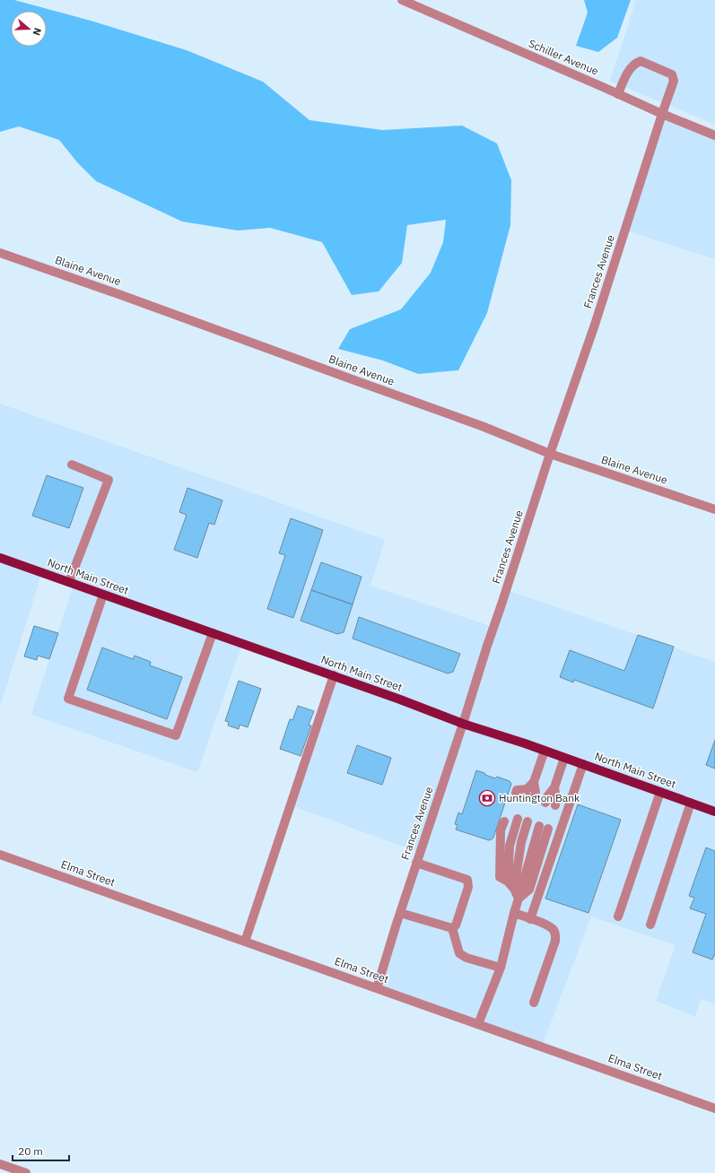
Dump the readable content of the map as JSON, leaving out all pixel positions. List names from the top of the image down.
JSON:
{
  "streets": {
    "main road": ["North Main Street"],
    "street": [
      "Schiller Avenue",
      "Blaine Avenue",
      "Frances Avenue",
      "Elma Street"
    ]
  },
  "crossings": [
    ["Schiller Avenue", "Frances Avenue"],
    ["Blaine Avenue", "Frances Avenue"],
    ["Frances Avenue", "North Main Street"],
    ["Frances Avenue", "Elma Street"]
  ],
  "places": {
    "bank": ["Huntington Bank"]
  },
  "scale_bar": "20 m",
  "north": "right"
}
